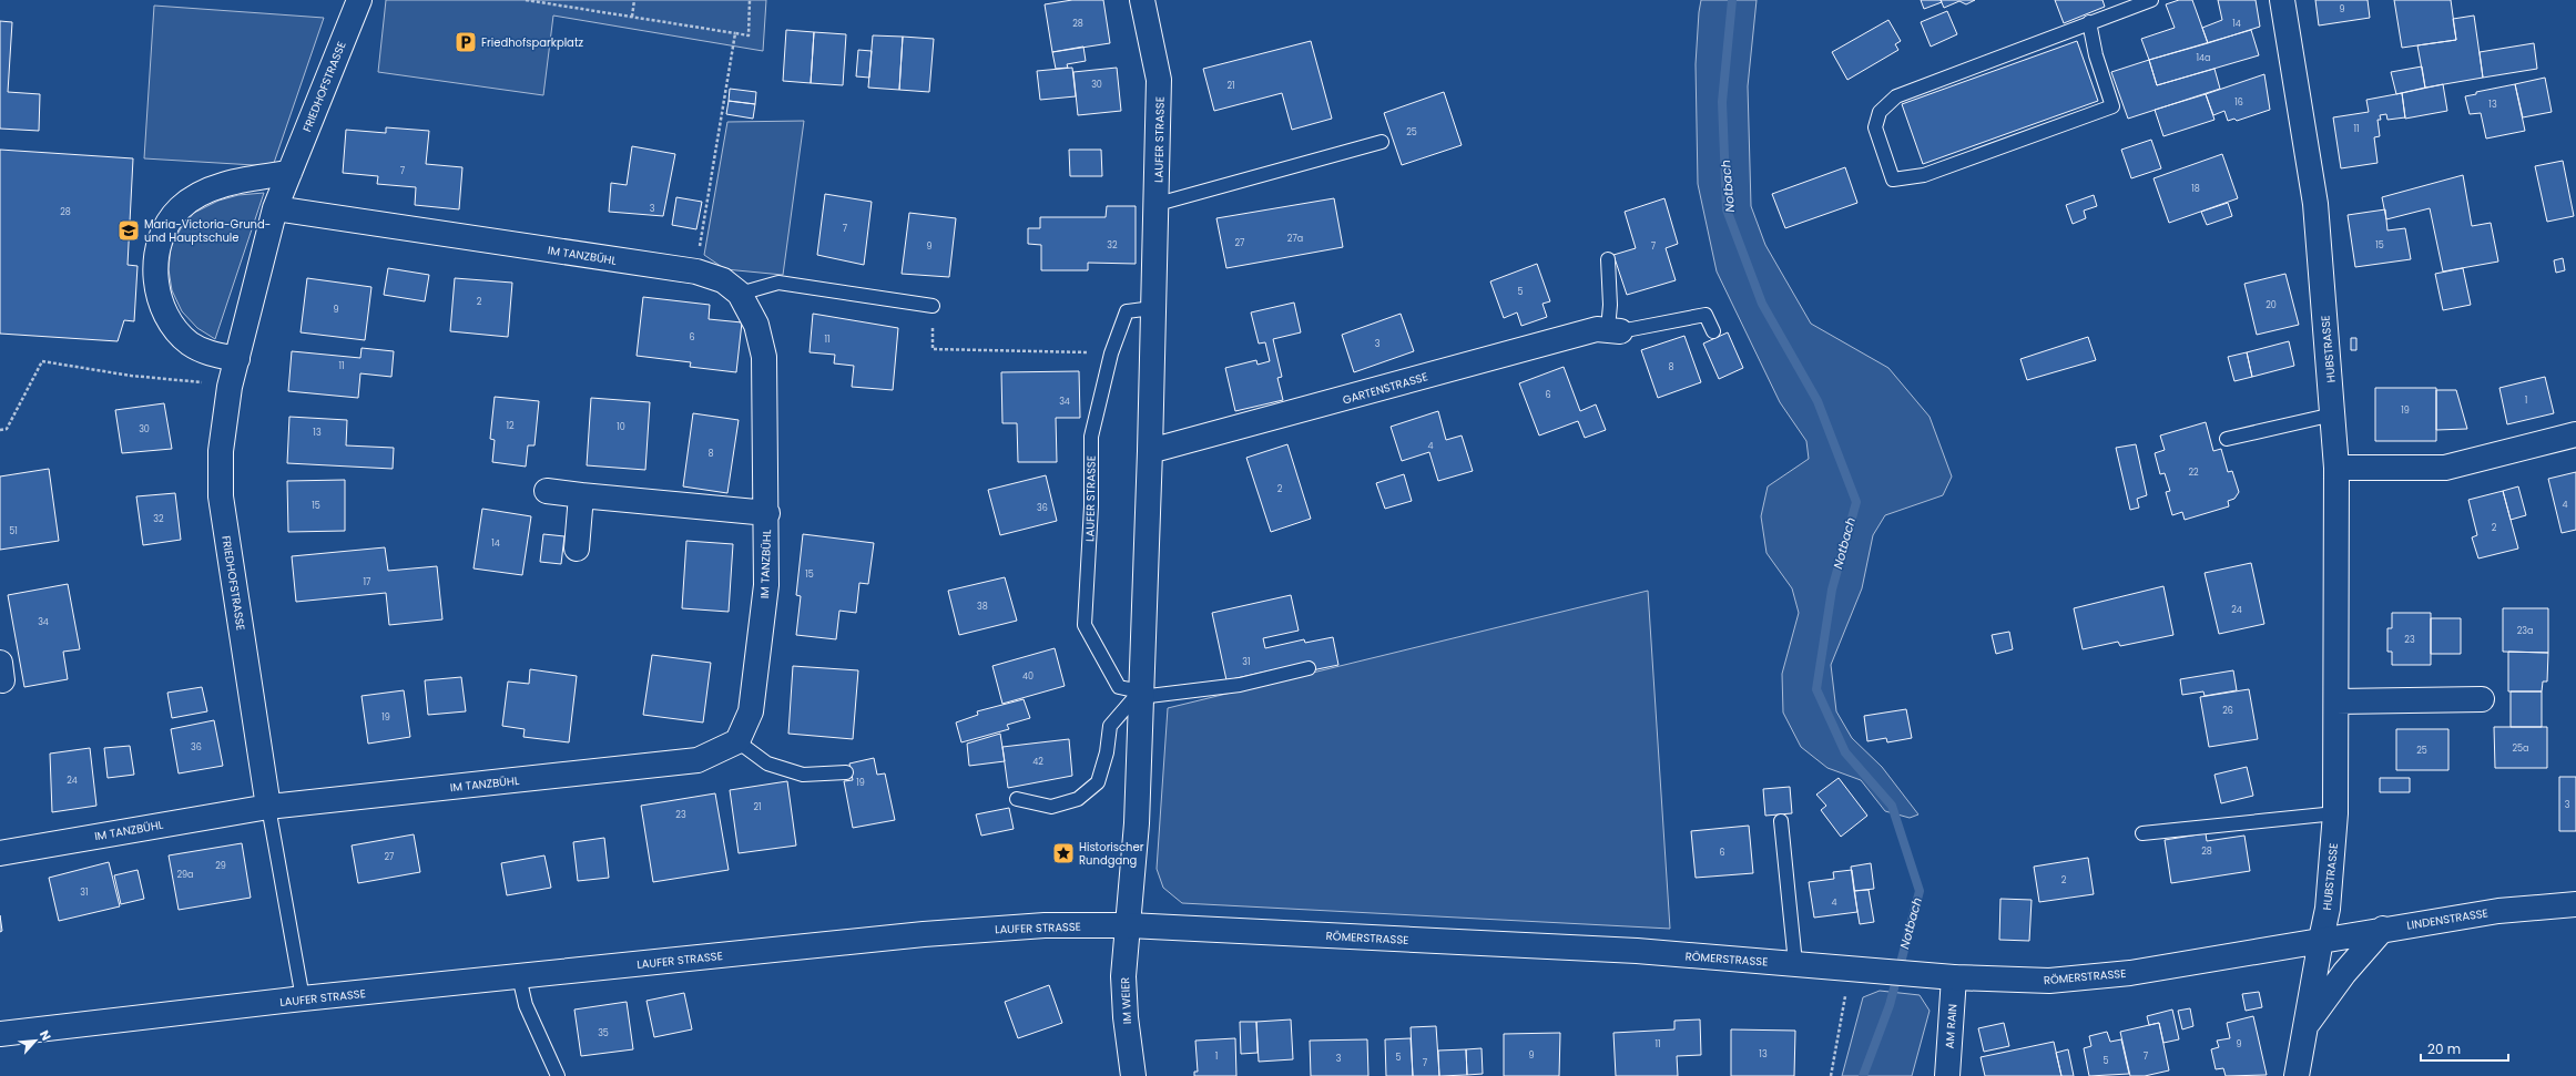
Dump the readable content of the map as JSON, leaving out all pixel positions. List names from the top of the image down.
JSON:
{
  "streets": {
    "street": [
      "FRIEDHOFSTRASSE",
      "LAUFER STRASSE",
      "IM TANZBÜHL",
      "HUBSTRASSE",
      "GARTENSTRASSE",
      "LINDENSTRASSE",
      "RÖMERSTRASSE",
      "IM WEIER",
      "AM RAIN"
    ]
  },
  "crossings": [
    ["FRIEDHOFSTRASSE", "IM TANZBÜHL"],
    ["LAUFER STRASSE", "GARTENSTRASSE"],
    ["LAUFER STRASSE", "RÖMERSTRASSE"],
    ["LAUFER STRASSE", "IM WEIER"],
    ["HUBSTRASSE", "LINDENSTRASSE"],
    ["HUBSTRASSE", "RÖMERSTRASSE"],
    ["LINDENSTRASSE", "RÖMERSTRASSE"],
    ["RÖMERSTRASSE", "IM WEIER"],
    ["RÖMERSTRASSE", "AM RAIN"]
  ],
  "water": ["Notbach"],
  "places": {
    "parking": ["Friedhofsparkplatz"],
    "school or university": ["Maria-Victoria-Grund- und Hauptschule"],
    "place": ["Historischer Rundgang"]
  },
  "house_numbers": [
    "9",
    "28",
    "14",
    "14a",
    "30",
    "21",
    "16",
    "13",
    "11",
    "25",
    "7",
    "18",
    "3",
    "28",
    "7",
    "27a",
    "27",
    "32",
    "15",
    "9",
    "7",
    "5",
    "2",
    "20",
    "9",
    "6",
    "11",
    "3",
    "11",
    "8",
    "6",
    "1",
    "34",
    "19",
    "12",
    "10",
    "30",
    "13",
    "4",
    "8",
    "22",
    "2",
    "4",
    "15",
    "36",
    "32",
    "2",
    "51",
    "14",
    "15",
    "17",
    "38",
    "24",
    "34",
    "23a",
    "23",
    "31",
    "40",
    "26",
    "19",
    "36",
    "25a",
    "25",
    "42",
    "24",
    "19",
    "3",
    "21",
    "23",
    "28",
    "6",
    "27",
    "29",
    "29a",
    "2",
    "31",
    "4",
    "35",
    "11",
    "9",
    "13",
    "9",
    "1",
    "7",
    "5",
    "3",
    "5",
    "7"
  ],
  "scale_bar": "20 m",
  "north": "top right"
}
